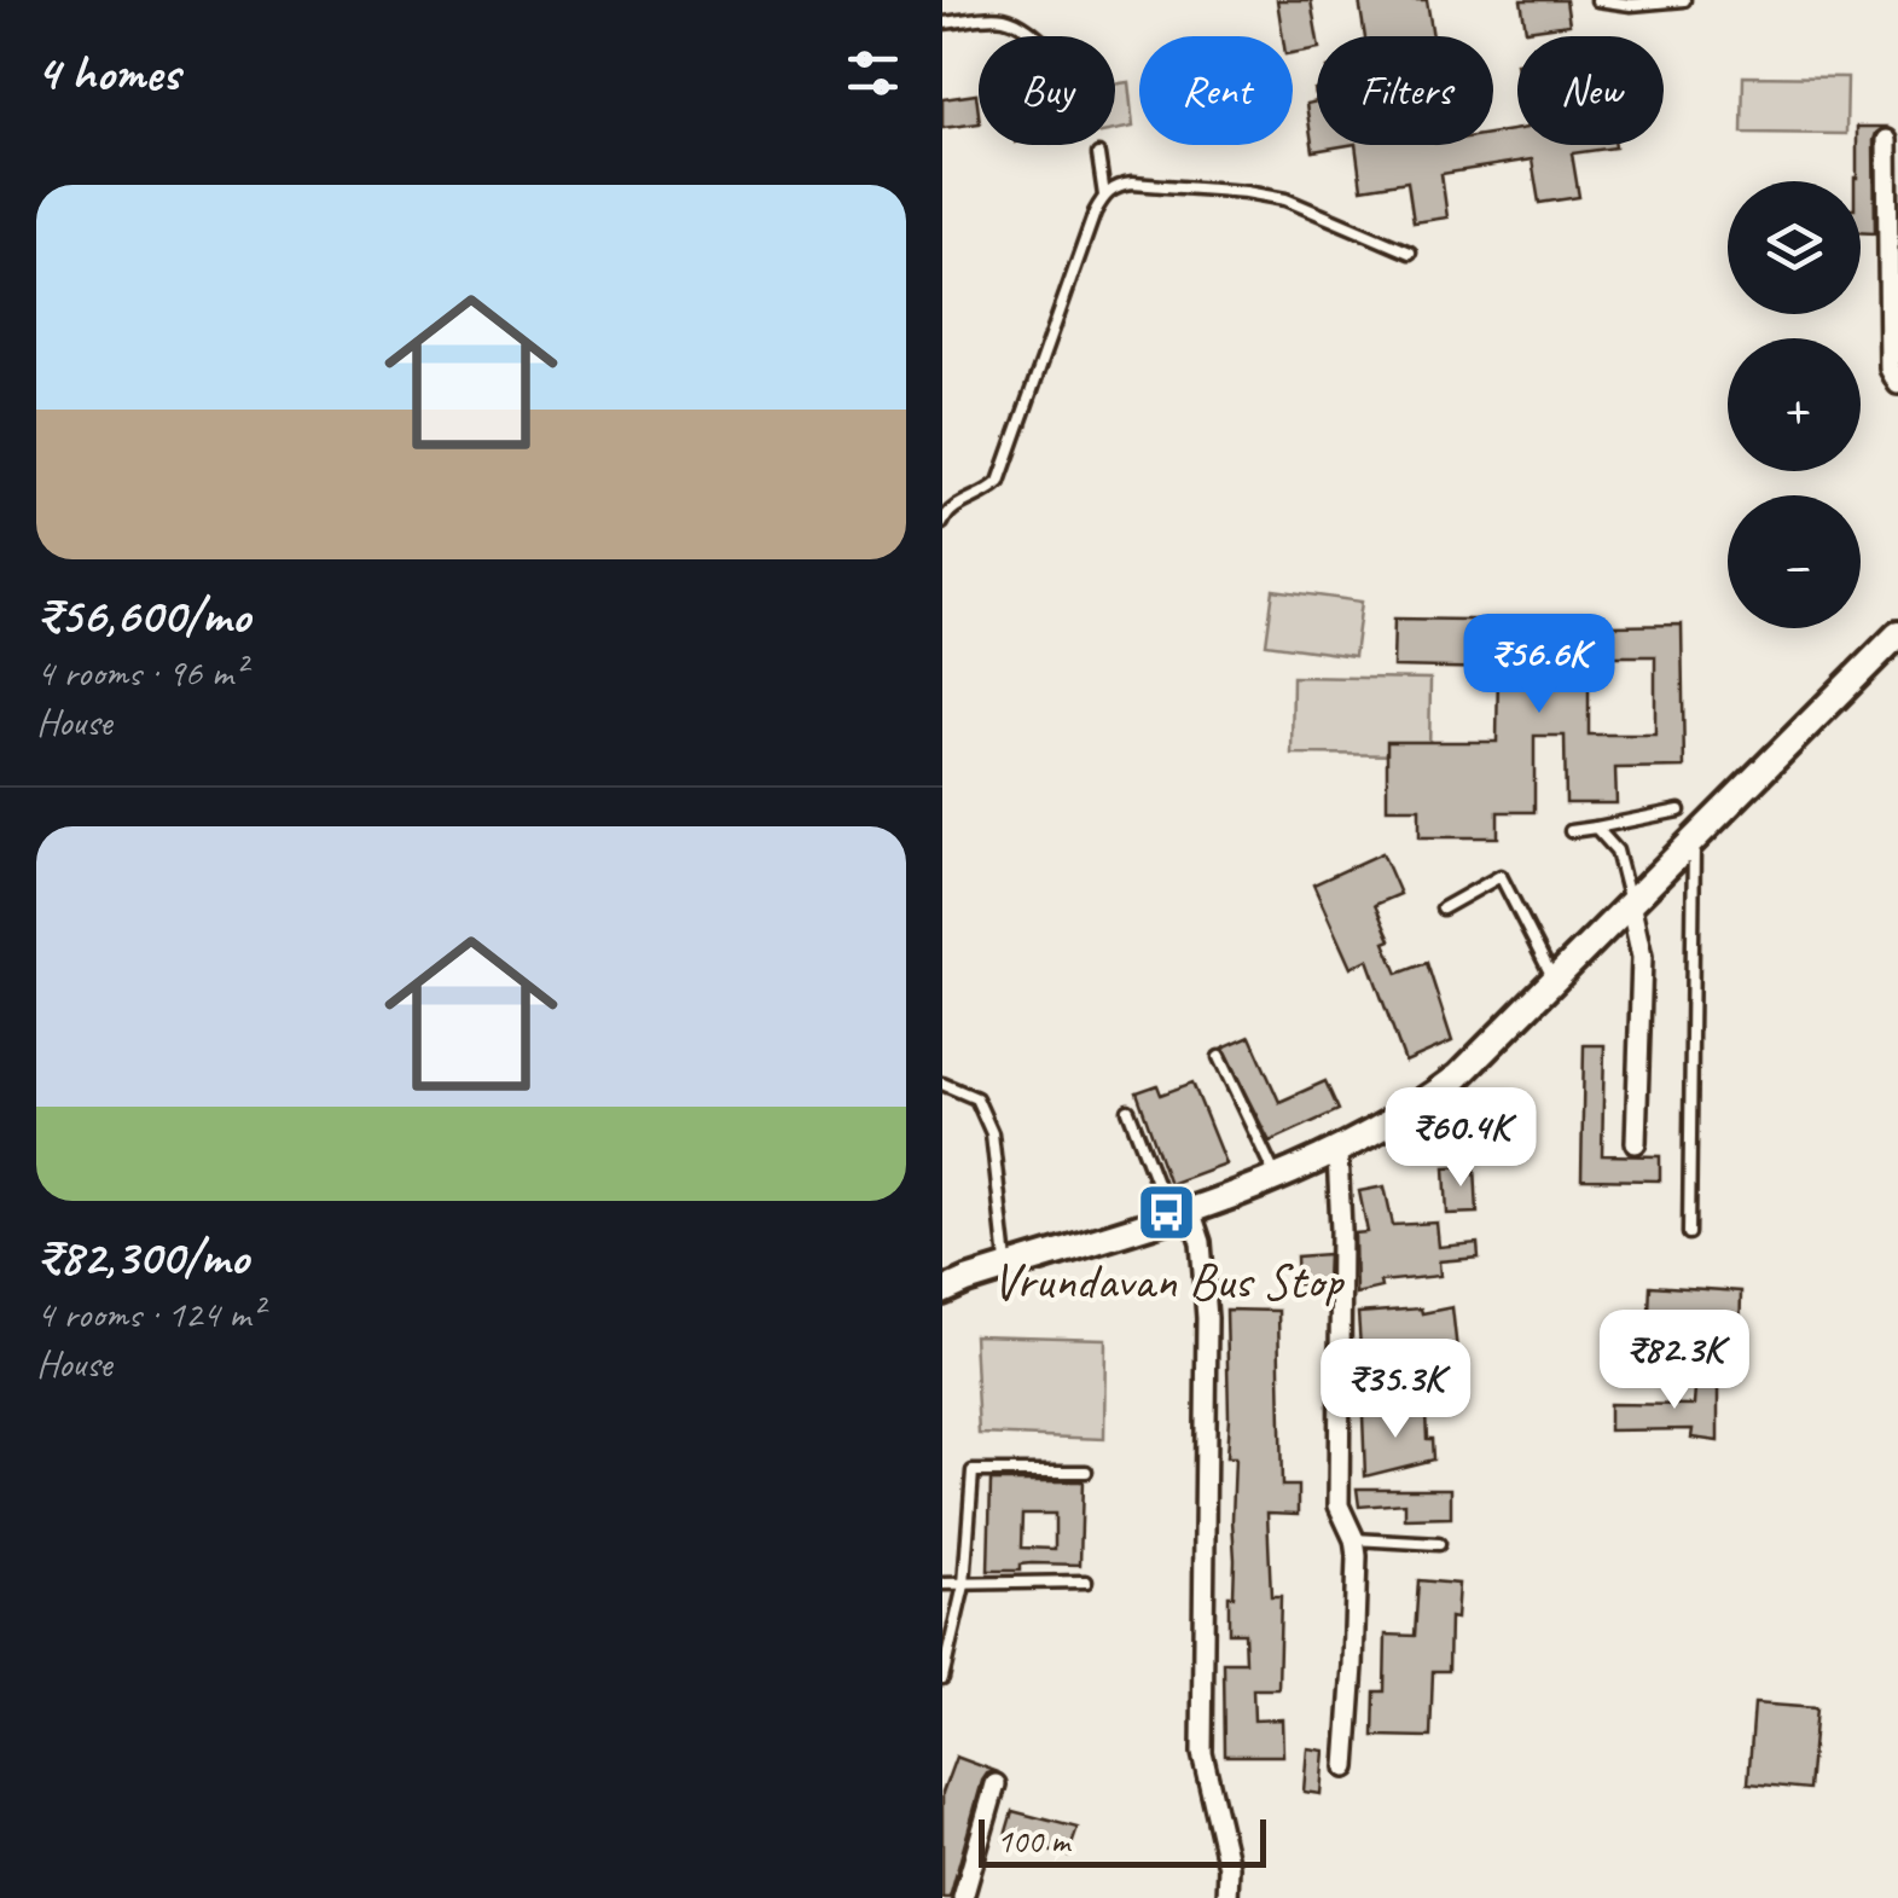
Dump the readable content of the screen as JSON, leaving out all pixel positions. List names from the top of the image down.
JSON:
{
  "places": {
    "bus stop": ["Vrundavan Bus Stop"]
  },
  "scale_bar": "100 m",
  "page": {
    "heading": "4 homes",
    "chip": [
      "Buy",
      "Rent",
      "Filters",
      "New"
    ],
    "list": [
      {
        "name": "₹56,600/mo",
        "note": "4 rooms · 96 m² · House"
      },
      {
        "name": "₹82,300/mo",
        "note": "4 rooms · 124 m² · House"
      }
    ],
    "map_buttons": ["+", "−"],
    "price": [
      "₹56.6K",
      "₹60.4K",
      "₹82.3K",
      "₹35.3K"
    ],
    "scale": "100 m"
  }
}
